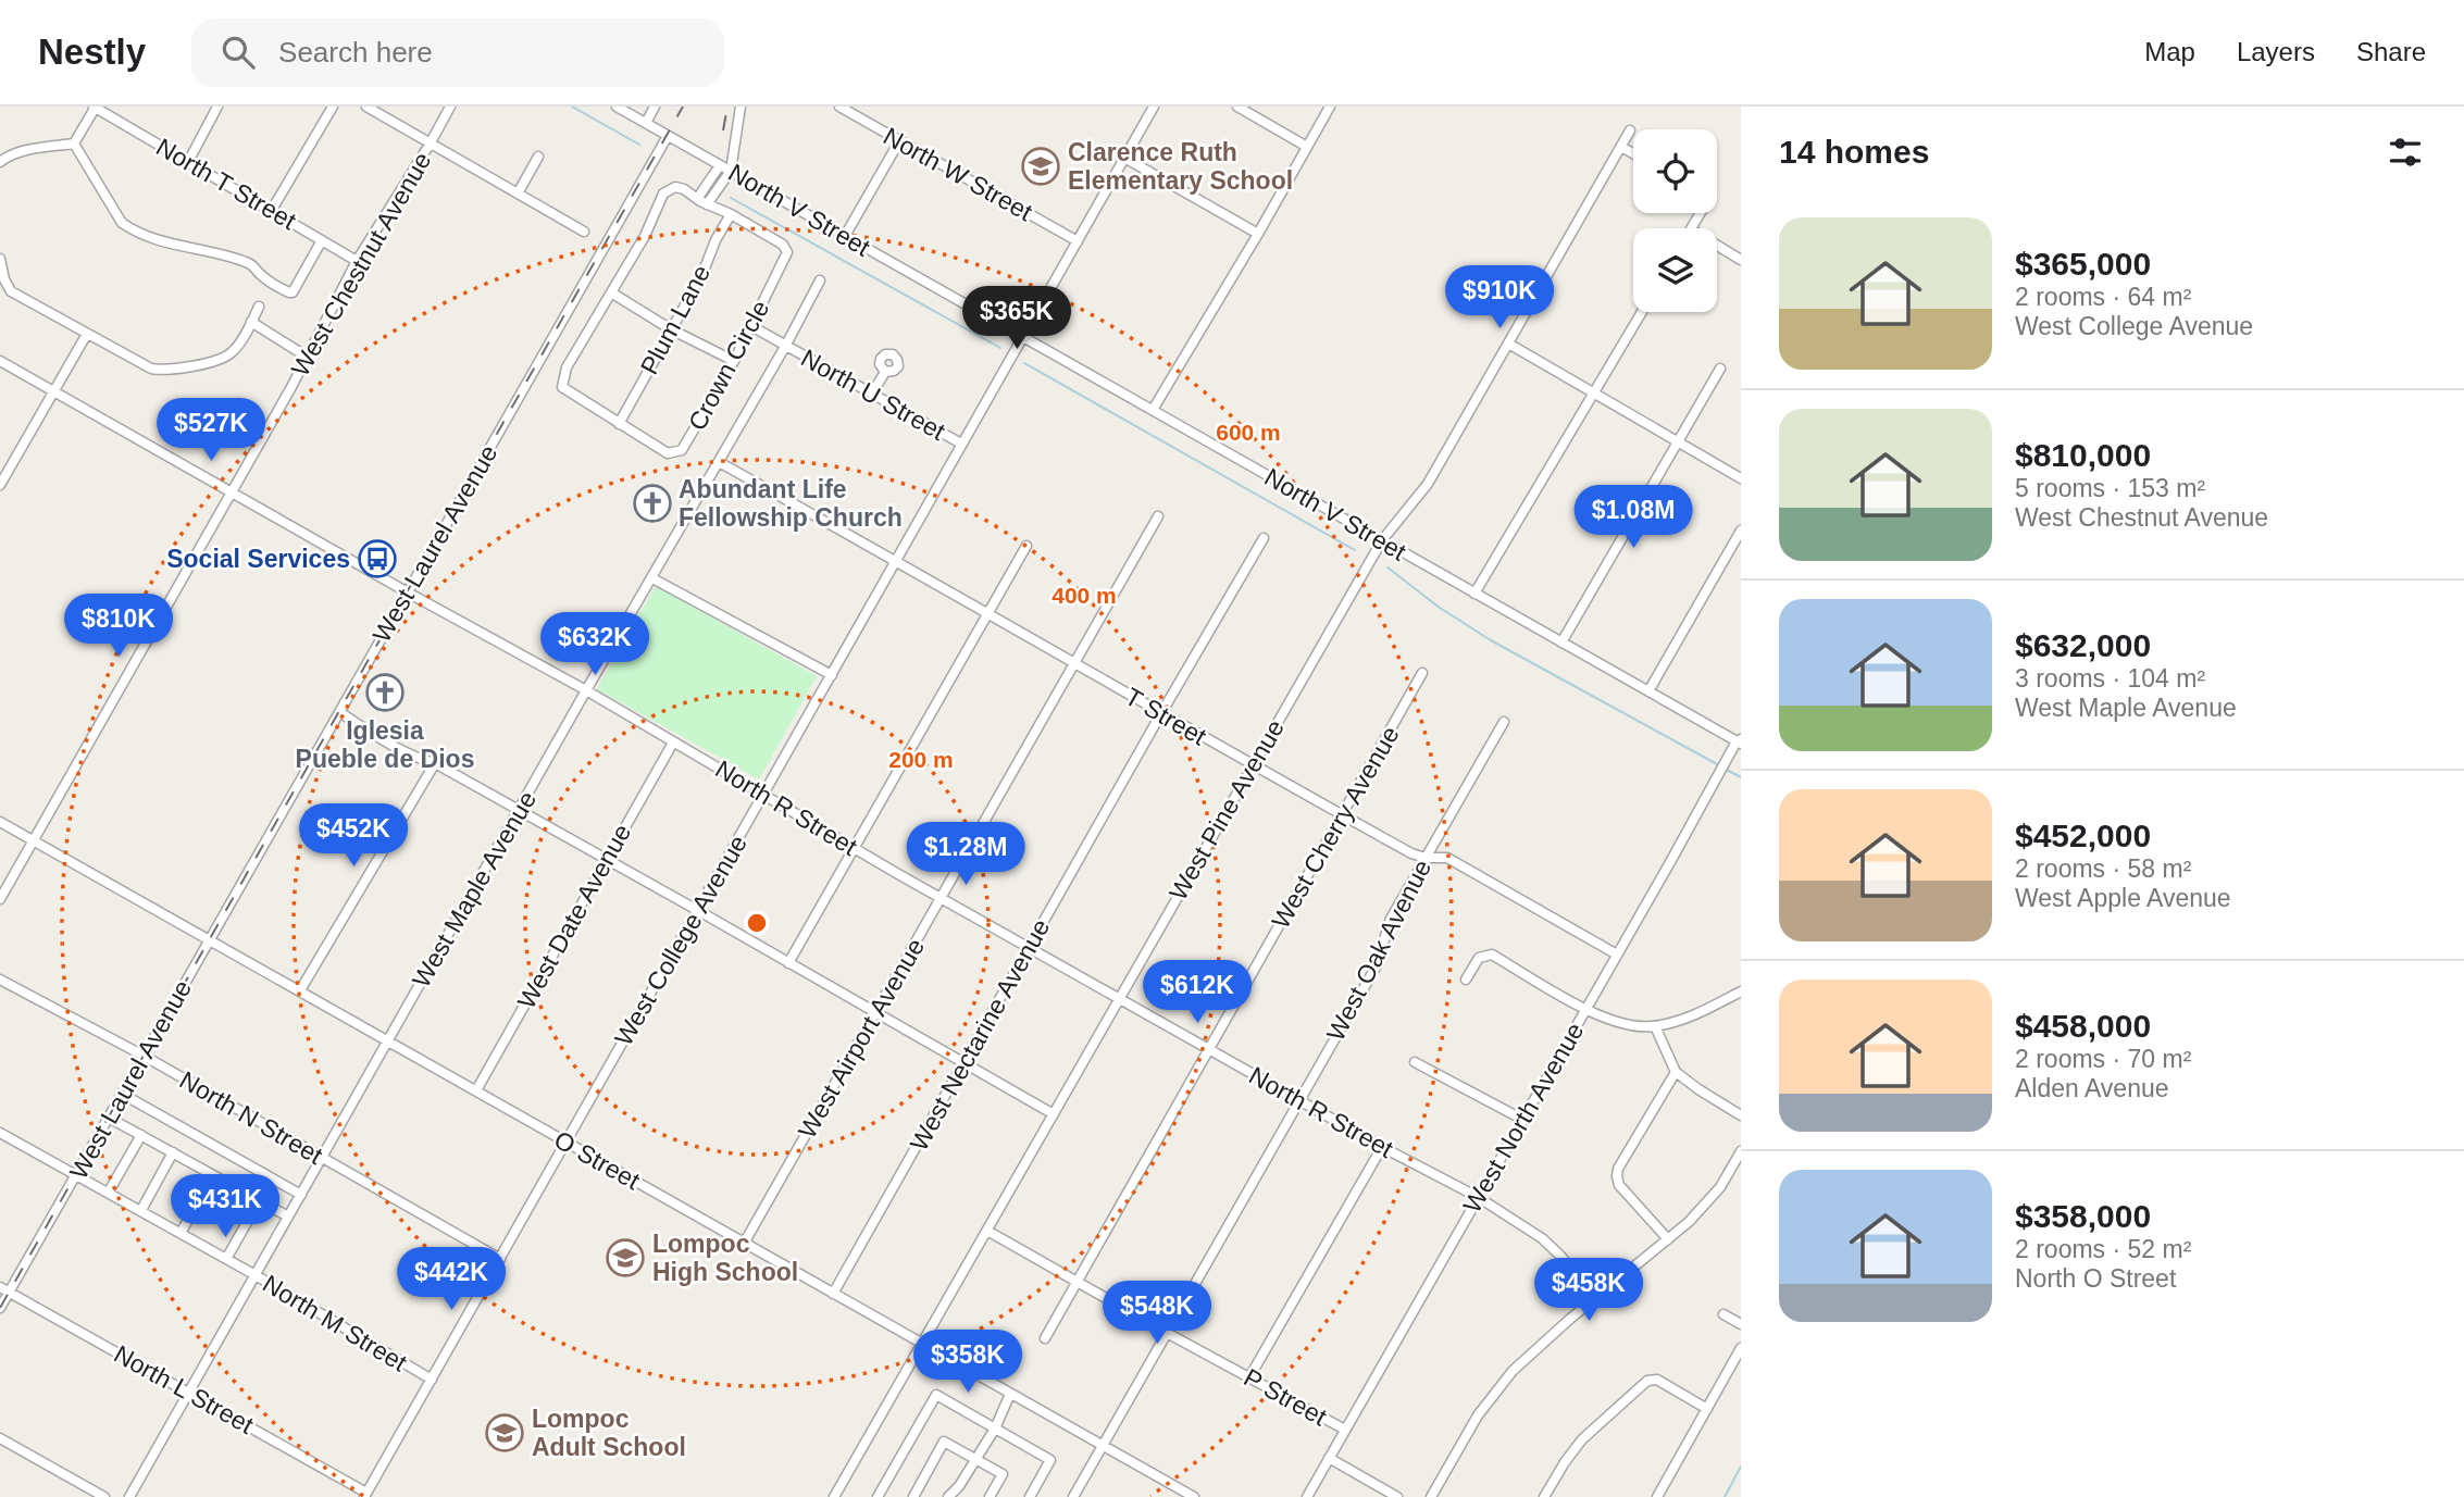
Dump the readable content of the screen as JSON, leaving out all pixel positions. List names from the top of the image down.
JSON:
{
  "streets": {
    "street": [
      "North W Street",
      "North T Street",
      "North V Street",
      "West Chestnut Avenue",
      "Plum Lane",
      "Crown Circle",
      "North U Street",
      "West Laurel Avenue",
      "T Street",
      "North R Street",
      "West Pine Avenue",
      "West Cherry Avenue",
      "West Maple Avenue",
      "West Date Avenue",
      "West College Avenue",
      "West Oak Avenue",
      "West Nectarine Avenue",
      "West Airport Avenue",
      "North N Street",
      "West North Avenue",
      "O Street",
      "North M Street",
      "North L Street",
      "P Street"
    ]
  },
  "crossings": [
    ["North W Street", "West College Avenue"],
    ["North T Street", "West Chestnut Avenue"],
    ["North V Street", "West Laurel Avenue"],
    ["North V Street", "West Pine Avenue"],
    ["North V Street", "West College Avenue"],
    ["North V Street", "West North Avenue"],
    ["West Chestnut Avenue", "North R Street"],
    ["West Chestnut Avenue", "O Street"],
    ["Plum Lane", "Crown Circle"],
    ["Crown Circle", "North U Street"],
    ["North U Street", "West Maple Avenue"],
    ["North U Street", "West College Avenue"],
    ["West Laurel Avenue", "North R Street"],
    ["West Laurel Avenue", "North N Street"],
    ["West Laurel Avenue", "O Street"],
    ["West Laurel Avenue", "North M Street"],
    ["West Laurel Avenue", "North L Street"],
    ["T Street", "West Pine Avenue"],
    ["T Street", "West Cherry Avenue"],
    ["T Street", "West Maple Avenue"],
    ["T Street", "West College Avenue"],
    ["T Street", "West Oak Avenue"],
    ["T Street", "West Nectarine Avenue"],
    ["T Street", "West Airport Avenue"],
    ["T Street", "West North Avenue"],
    ["North R Street", "West Pine Avenue"],
    ["North R Street", "West Cherry Avenue"],
    ["North R Street", "West Maple Avenue"],
    ["North R Street", "West Date Avenue"],
    ["North R Street", "West College Avenue"],
    ["North R Street", "West Oak Avenue"],
    ["North R Street", "West Nectarine Avenue"],
    ["North R Street", "West Airport Avenue"],
    ["North R Street", "West North Avenue"],
    ["West Pine Avenue", "O Street"],
    ["West Pine Avenue", "P Street"],
    ["West Cherry Avenue", "P Street"],
    ["West Maple Avenue", "North N Street"],
    ["West Maple Avenue", "O Street"],
    ["West Maple Avenue", "North M Street"],
    ["West Maple Avenue", "North L Street"],
    ["West Date Avenue", "O Street"],
    ["West College Avenue", "North N Street"],
    ["West College Avenue", "O Street"],
    ["West College Avenue", "North M Street"],
    ["West College Avenue", "North L Street"],
    ["West Oak Avenue", "O Street"],
    ["West Oak Avenue", "P Street"],
    ["West Nectarine Avenue", "O Street"],
    ["West Airport Avenue", "O Street"],
    ["West North Avenue", "P Street"]
  ],
  "places": {
    "school or university": ["Clarence Ruth Elementary School", "Lompoc High School", "Lompoc Adult School"],
    "church": ["Abundant Life Fellowship Church", "Iglesia Pueble de Dios"],
    "bus stop": ["Social Services"]
  },
  "page": {
    "header": "Nestly",
    "search": "Search here",
    "nav": ["Map", "Layers", "Share"],
    "heading": "14 homes",
    "list": [
      {
        "name": "$365,000",
        "note": "2 rooms · 64 m² · West College Avenue"
      },
      {
        "name": "$810,000",
        "note": "5 rooms · 153 m² · West Chestnut Avenue"
      },
      {
        "name": "$632,000",
        "note": "3 rooms · 104 m² · West Maple Avenue"
      },
      {
        "name": "$452,000",
        "note": "2 rooms · 58 m² · West Apple Avenue"
      },
      {
        "name": "$458,000",
        "note": "2 rooms · 70 m² · Alden Avenue"
      },
      {
        "name": "$358,000",
        "note": "2 rooms · 52 m² · North O Street"
      }
    ],
    "price": [
      "$910K",
      "$365K",
      "$527K",
      "$1.08M",
      "$810K",
      "$632K",
      "$452K",
      "$1.28M",
      "$612K",
      "$431K",
      "$442K",
      "$458K",
      "$548K",
      "$358K"
    ]
  },
  "rings": ["600 m", "400 m", "200 m"]
}
